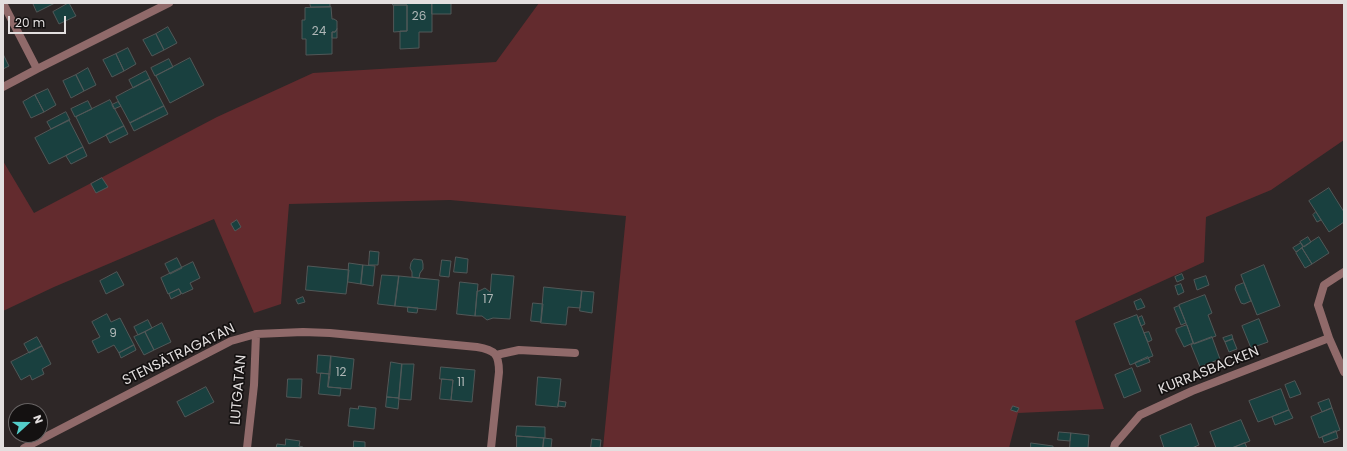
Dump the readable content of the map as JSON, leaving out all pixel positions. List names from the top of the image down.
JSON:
{
  "streets": {
    "street": ["STENSÄTRAGATAN", "KURRASBACKEN", "LUTGATAN"]
  },
  "crossings": [
    ["STENSÄTRAGATAN", "LUTGATAN"]
  ],
  "house_numbers": [
    "26",
    "24",
    "17",
    "9",
    "12",
    "11"
  ],
  "scale_bar": "20 m",
  "north": "right"
}
